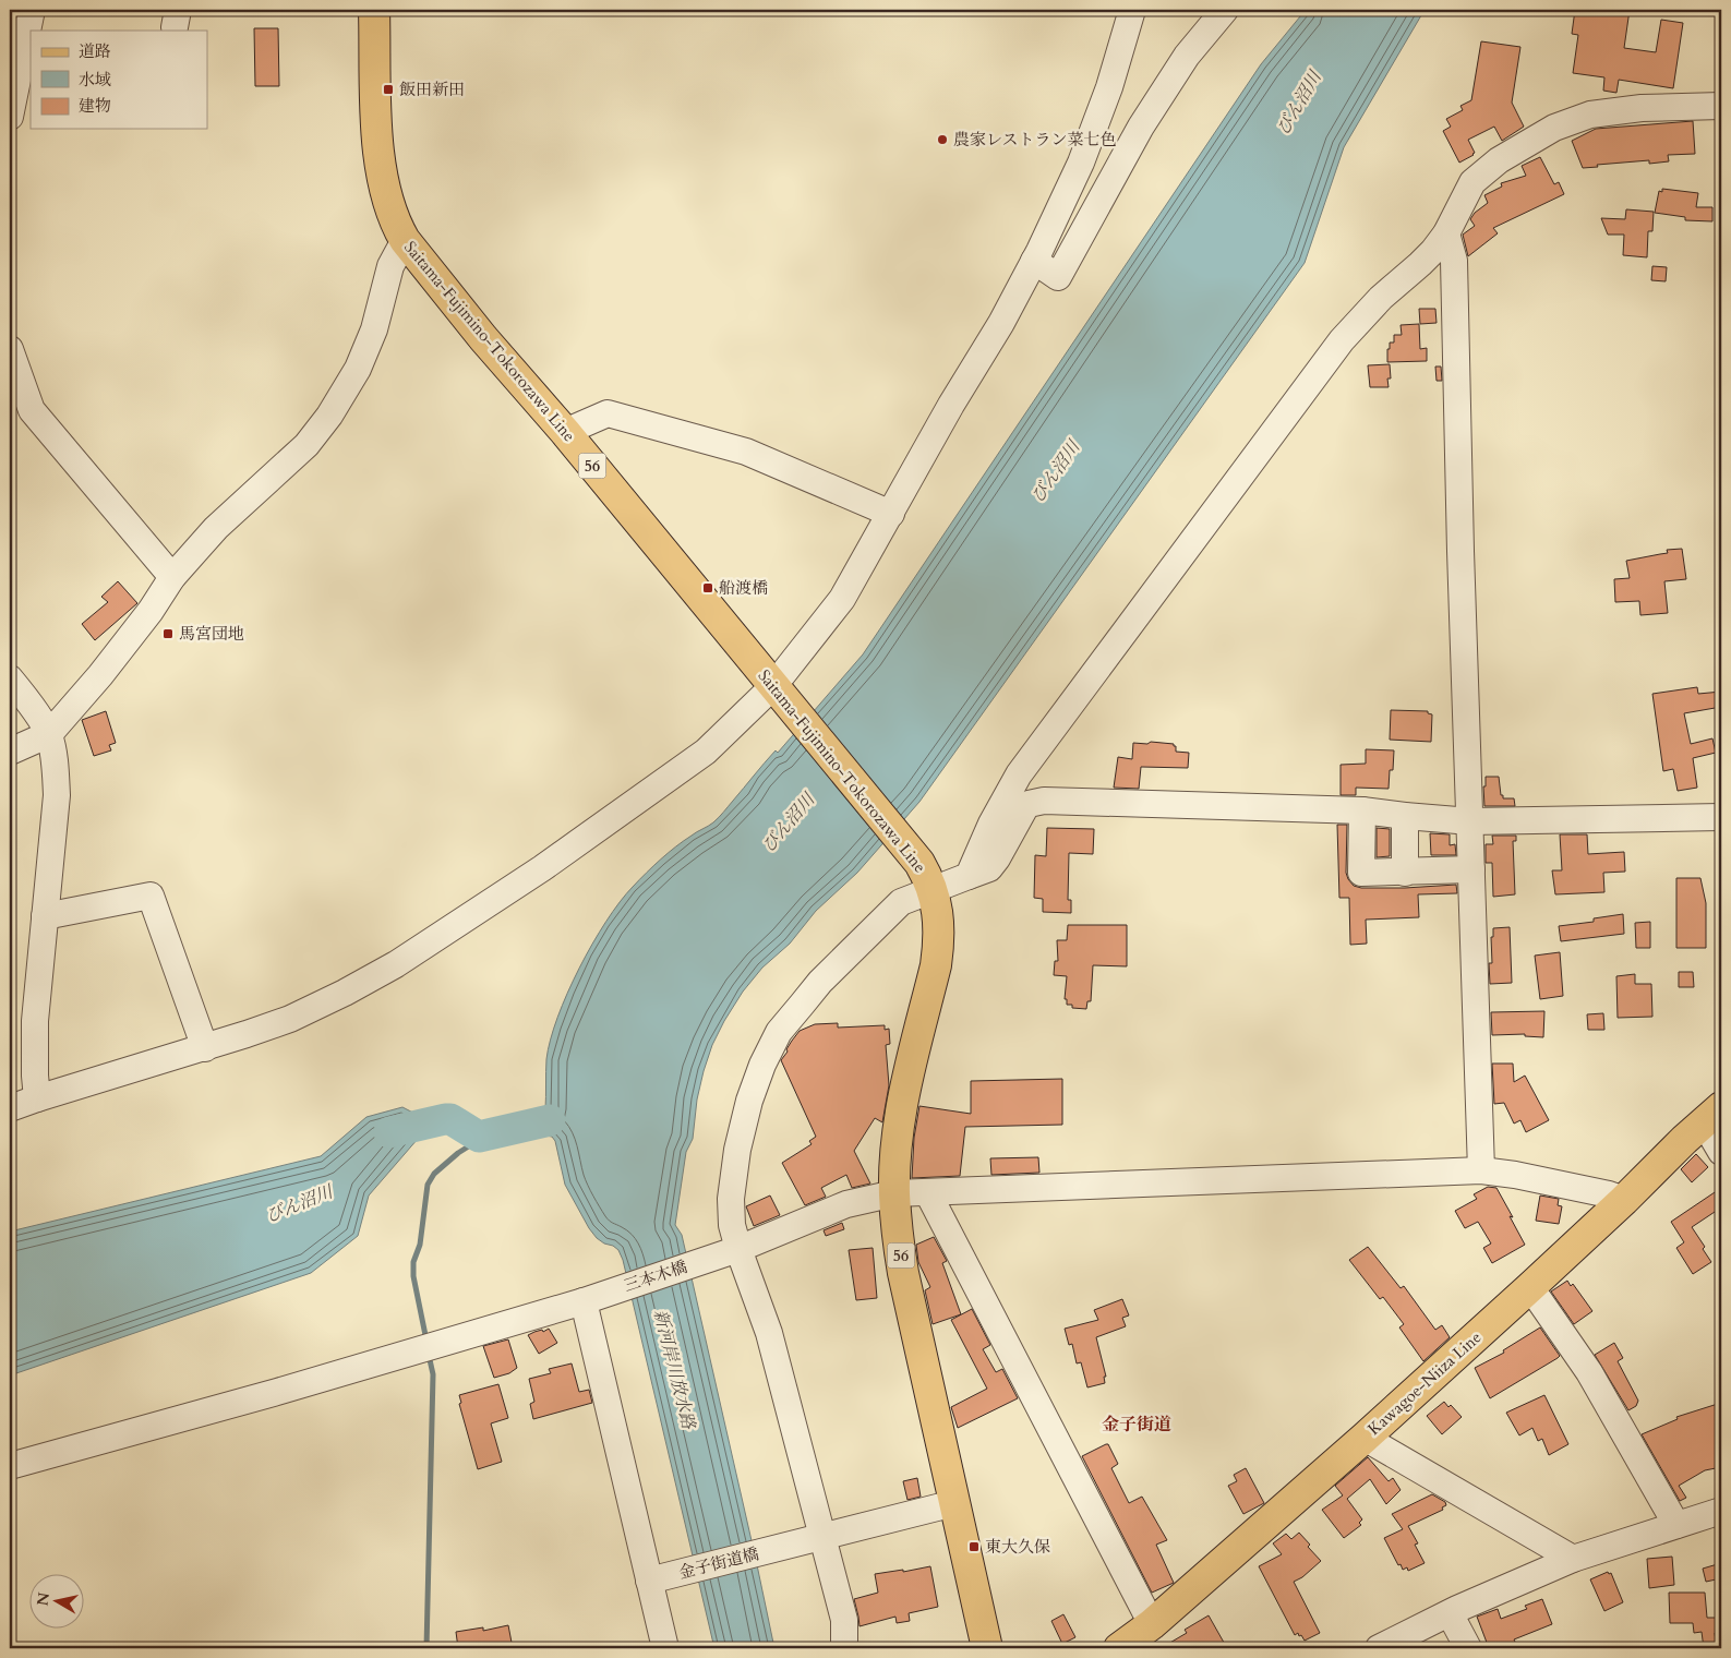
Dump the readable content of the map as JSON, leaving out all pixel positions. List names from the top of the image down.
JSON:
{
  "streets": {
    "main road": ["Saitama-Fujimino-Tokorozawa Line", "56", "Kawagoe-Niiza Line"],
    "street": ["三本木橋", "金子街道橋"]
  },
  "crossings": [
    ["Saitama-Fujimino-Tokorozawa Line", "三本木橋"],
    ["Saitama-Fujimino-Tokorozawa Line", "金子街道橋"],
    ["三本木橋", "Kawagoe-Niiza Line"]
  ],
  "districts": ["金子街道"],
  "water": ["びん沼川", "新河岸川放水路"],
  "places": {
    "transit": [
      "飯田新田",
      "船渡橋",
      "馬宮団地",
      "東大久保"
    ],
    "other": ["農家レストラン菜七色"]
  },
  "legend": ["道路", "水域", "建物"],
  "north": "left"
}
